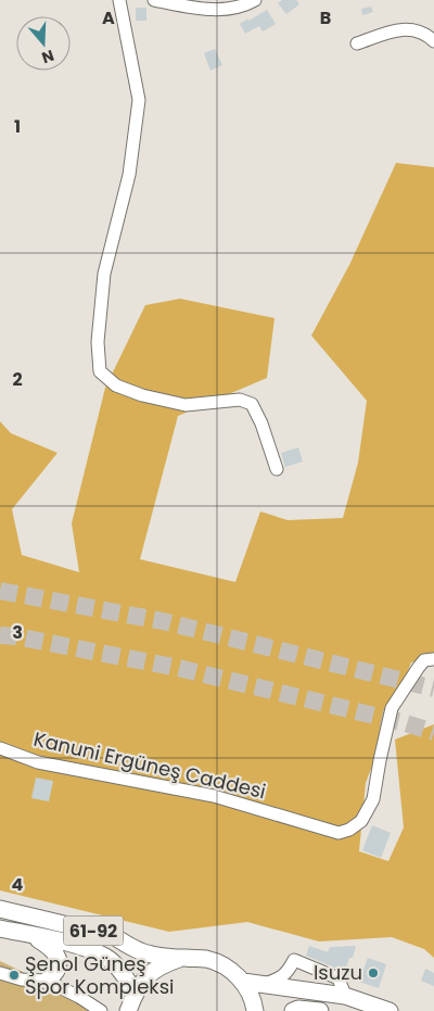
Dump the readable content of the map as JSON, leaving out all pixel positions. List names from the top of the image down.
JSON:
{
  "streets": {
    "main road": ["61-92"],
    "street": ["Kanuni Ergüneş Caddesi"]
  },
  "places": ["Isuzu", "Şenol Güneş Spor Kompleksi"],
  "north": "bottom",
  "grid": {
    "columns": ["A", "B"],
    "rows": [
      "1",
      "2",
      "3",
      "4"
    ]
  }
}
